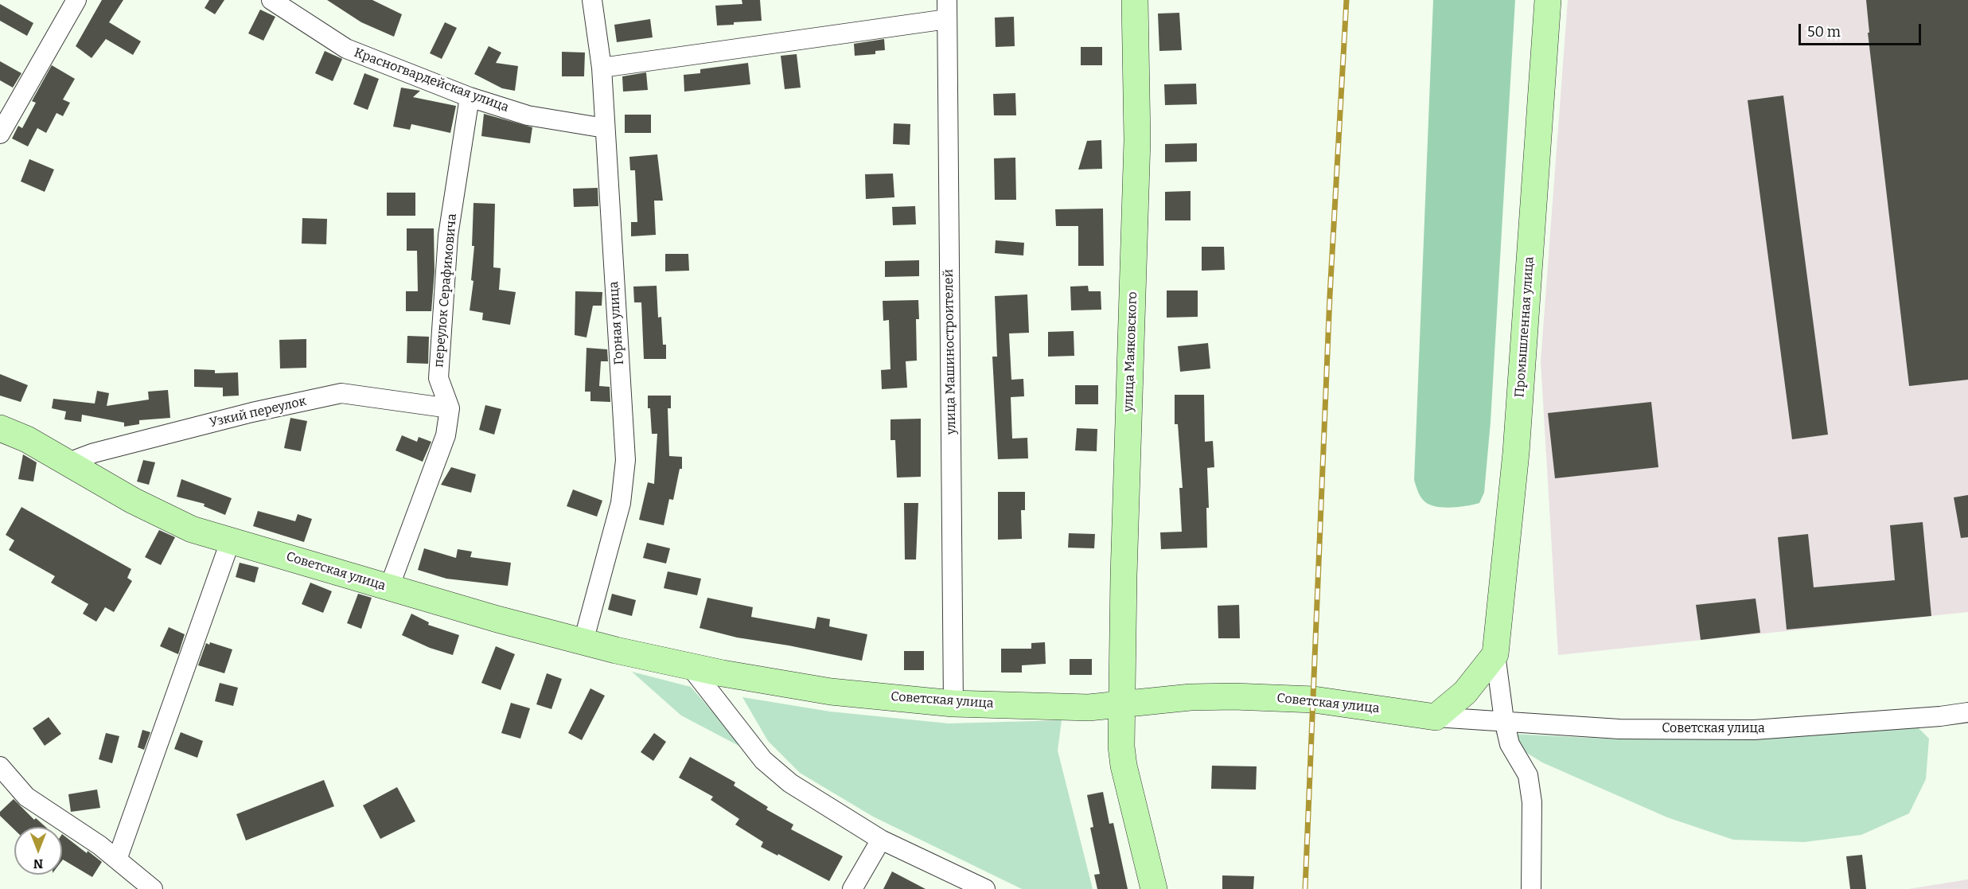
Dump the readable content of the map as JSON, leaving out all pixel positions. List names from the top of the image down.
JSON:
{
  "streets": {
    "main road": ["Промышленная улица", "улица Маяковского", "Советская улица"],
    "street": [
      "Красногвардейская улица",
      "переулок Серафимовича",
      "Горная улица",
      "улица Машиностроителей",
      "Узкий переулок"
    ]
  },
  "crossings": [
    ["Красногвардейская улица", "переулок Серафимовича"],
    ["Красногвардейская улица", "Горная улица"],
    ["переулок Серафимовича", "Узкий переулок"],
    ["переулок Серафимовича", "Советская улица"],
    ["Горная улица", "Советская улица"],
    ["Промышленная улица", "Советская улица"],
    ["улица Машиностроителей", "Советская улица"],
    ["улица Маяковского", "Советская улица"],
    ["Узкий переулок", "Советская улица"]
  ],
  "scale_bar": "50 m",
  "north": "bottom"
}
